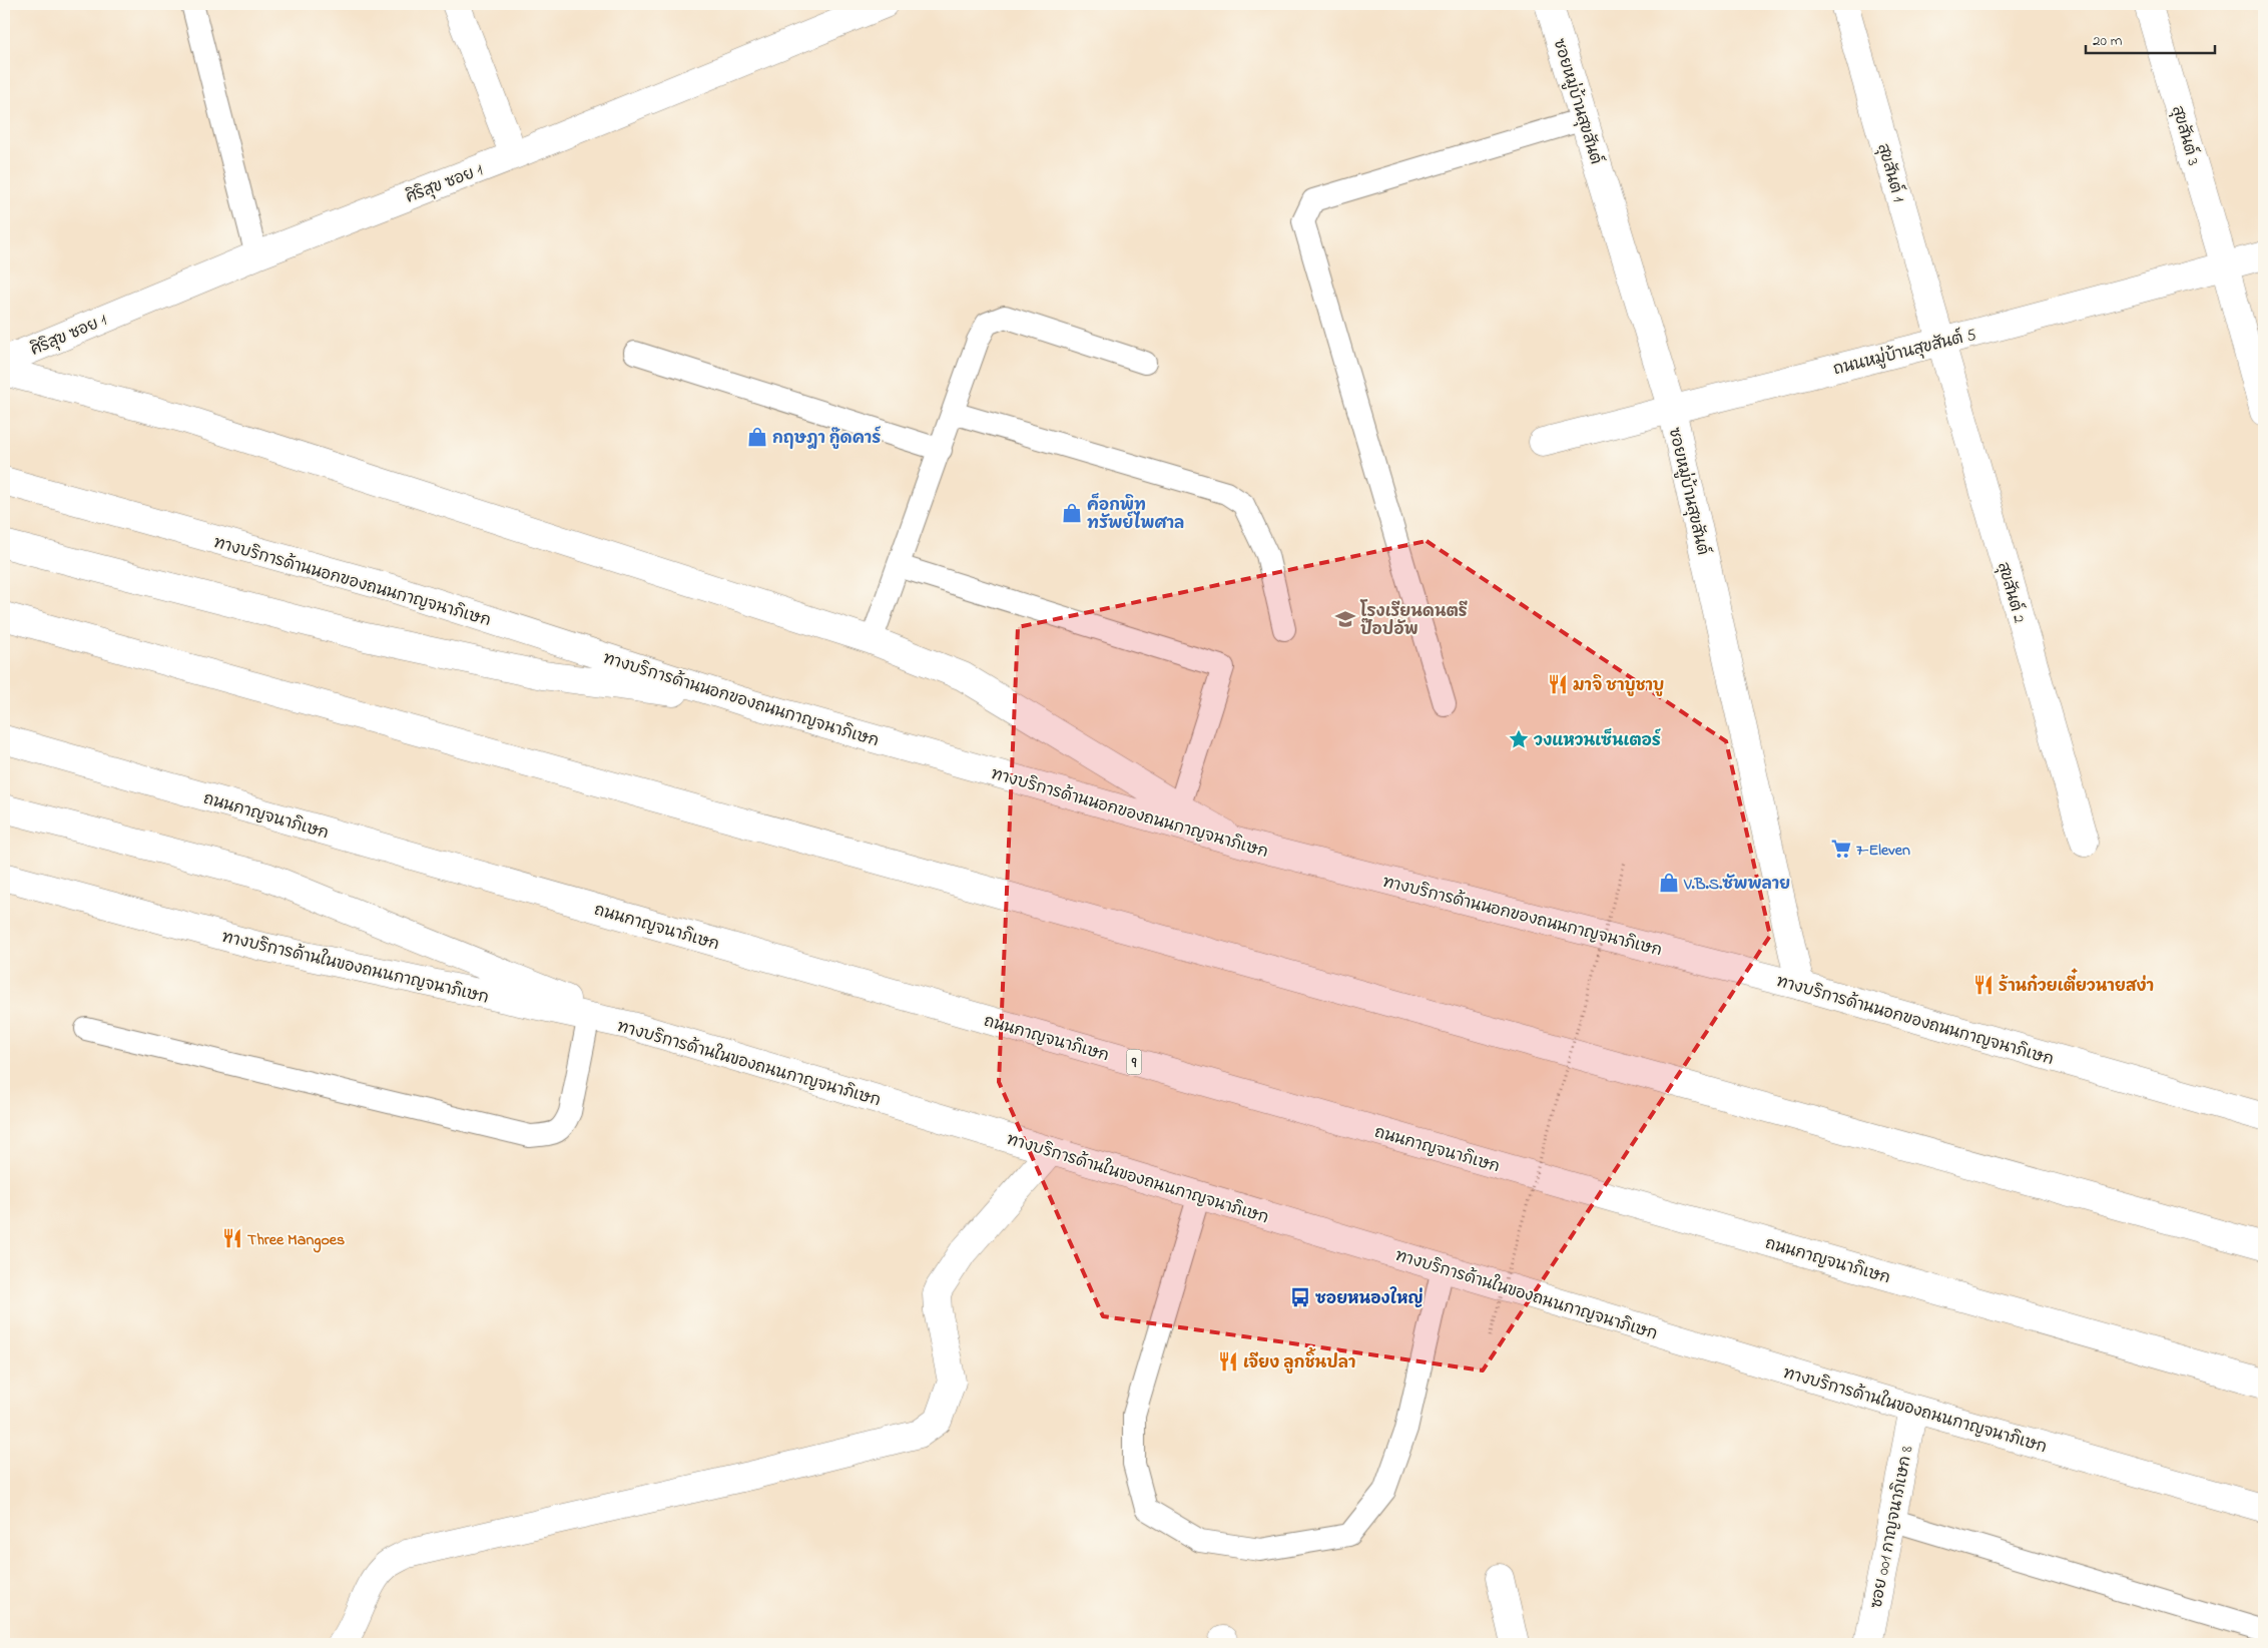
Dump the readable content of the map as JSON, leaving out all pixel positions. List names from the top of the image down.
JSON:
{
  "streets": {
    "main road": [
      "ซอยหมู่บ้านสุขสันต์",
      "สุขสันต์ 3",
      "สุขสันต์ 1",
      "ศิริสุข ซอย 1",
      "ถนนหมู่บ้านสุขสันต์ 5",
      "ทางบริการด้านนอกของถนนกาญจนาภิเษก",
      "สุขสันต์ 2",
      "ถนนกาญจนาภิเษก",
      "ทางบริการด้านในของถนนกาญจนาภิเษก",
      "9",
      "ซอย 001 กาญจนาภิเษก 8"
    ]
  },
  "crossings": [
    ["ซอยหมู่บ้านสุขสันต์", "ถนนหมู่บ้านสุขสันต์ 5"],
    ["ซอยหมู่บ้านสุขสันต์", "ทางบริการด้านนอกของถนนกาญจนาภิเษก"],
    ["สุขสันต์ 3", "ถนนหมู่บ้านสุขสันต์ 5"],
    ["สุขสันต์ 1", "ถนนหมู่บ้านสุขสันต์ 5"],
    ["สุขสันต์ 1", "สุขสันต์ 2"],
    ["ถนนหมู่บ้านสุขสันต์ 5", "สุขสันต์ 2"],
    ["ทางบริการด้านในของถนนกาญจนาภิเษก", "ซอย 001 กาญจนาภิเษก 8"]
  ],
  "places": {
    "shop": ["กฤษฎา กู๊ดคาร์", "ค็อกพิท ทรัพย์ไพศาล", "V.B.S.ซัพพลาย"],
    "school or university": ["โรงเรียนดนตรี ป๊อปอัพ"],
    "restaurant": [
      "มาจิ ชาบูชาบู",
      "ร้านก๋วยเตี๋ยวนายสง่า",
      "Three Mangoes",
      "เจียง ลูกชิ้นปลา"
    ],
    "place": ["วงแหวนเซ็นเตอร์"],
    "supermarket": ["7-Eleven"],
    "bus stop": ["ซอยหนองใหญ่"]
  },
  "scale_bar": "20 m"
}
